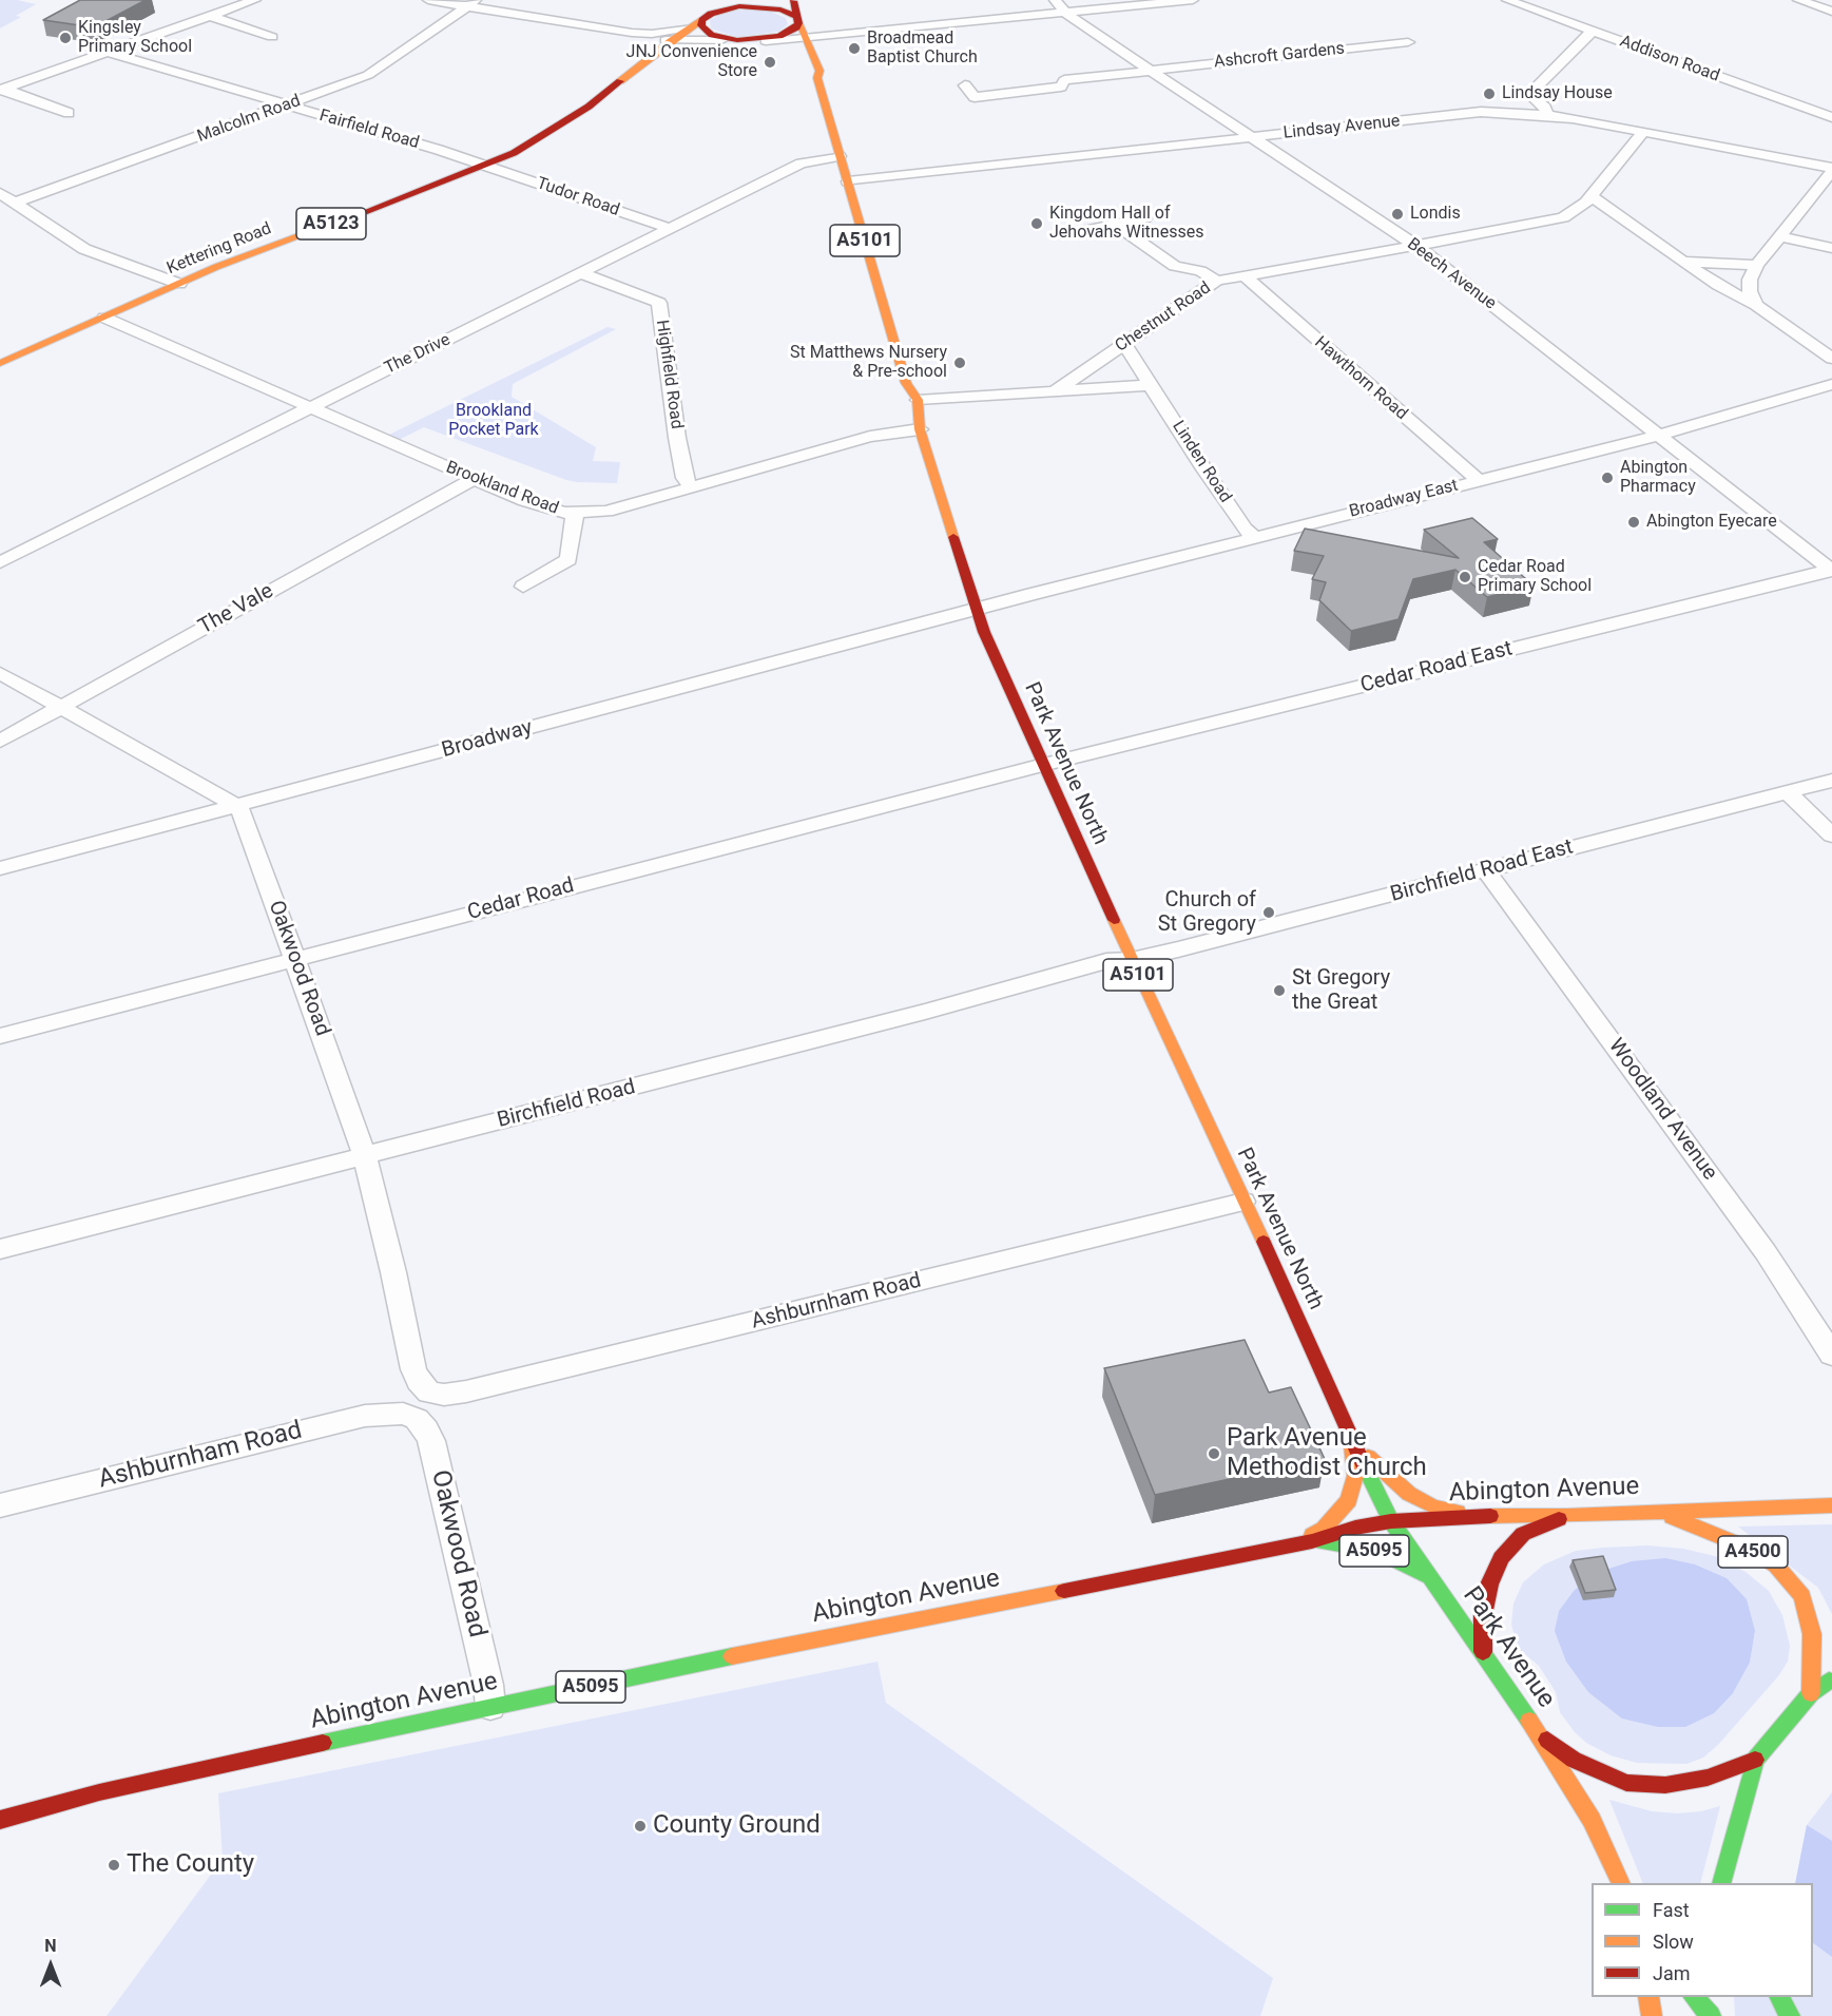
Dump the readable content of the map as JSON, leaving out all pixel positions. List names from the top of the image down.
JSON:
{
  "streets": {
    "main road": [
      "A5123",
      "A5101",
      "Kettering Road",
      "Park Avenue North",
      "Abington Avenue",
      "A5095",
      "A4500",
      "Park Avenue"
    ],
    "street": [
      "Ashcroft Gardens",
      "Addison Road",
      "Malcolm Road",
      "Lindsay Avenue",
      "Fairfield Road",
      "Tudor Road",
      "Beech Avenue",
      "Chestnut Road",
      "The Drive",
      "Highfield Road",
      "Hawthorn Road",
      "Linden Road",
      "Brookland Road",
      "Broadway East",
      "The Vale",
      "Cedar Road East",
      "Broadway",
      "Birchfield Road East",
      "Cedar Road",
      "Oakwood Road",
      "Birchfield Road",
      "Woodland Avenue",
      "Ashburnham Road"
    ]
  },
  "crossings": [
    ["Ashcroft Gardens", "Beech Avenue"],
    ["Malcolm Road", "Fairfield Road"],
    ["Lindsay Avenue", "Beech Avenue"],
    ["Lindsay Avenue", "Chestnut Road"],
    ["Lindsay Avenue", "Park Avenue North"],
    ["Fairfield Road", "Tudor Road"],
    ["Fairfield Road", "Kettering Road"],
    ["Tudor Road", "Kettering Road"],
    ["Tudor Road", "The Drive"],
    ["A5101", "Park Avenue North"],
    ["A5101", "Abington Avenue"],
    ["A5101", "A5095"],
    ["A5101", "Park Avenue"],
    ["Kettering Road", "Brookland Road"],
    ["Kettering Road", "Park Avenue North"],
    ["Beech Avenue", "Chestnut Road"],
    ["Beech Avenue", "Broadway East"],
    ["Beech Avenue", "Cedar Road East"],
    ["Chestnut Road", "Hawthorn Road"],
    ["Chestnut Road", "Linden Road"],
    ["Chestnut Road", "Park Avenue North"],
    ["The Drive", "Highfield Road"],
    ["The Drive", "Brookland Road"],
    ["The Drive", "Park Avenue North"],
    ["Highfield Road", "Brookland Road"],
    ["Hawthorn Road", "Broadway East"],
    ["Linden Road", "Broadway East"],
    ["Brookland Road", "The Vale"],
    ["Brookland Road", "Park Avenue North"],
    ["Broadway East", "Broadway"],
    ["Broadway East", "Park Avenue North"],
    ["Cedar Road East", "Park Avenue North"],
    ["Cedar Road East", "Cedar Road"],
    ["Broadway", "Park Avenue North"],
    ["Broadway", "Oakwood Road"],
    ["Park Avenue North", "Birchfield Road East"],
    ["Park Avenue North", "Cedar Road"],
    ["Park Avenue North", "Birchfield Road"],
    ["Park Avenue North", "Ashburnham Road"],
    ["Park Avenue North", "A5095"],
    ["Park Avenue North", "Park Avenue"],
    ["Birchfield Road East", "Birchfield Road"],
    ["Birchfield Road East", "Woodland Avenue"],
    ["Cedar Road", "Oakwood Road"],
    ["Oakwood Road", "Birchfield Road"],
    ["Oakwood Road", "Ashburnham Road"],
    ["Oakwood Road", "Abington Avenue"],
    ["Abington Avenue", "A5095"],
    ["Abington Avenue", "A4500"],
    ["Abington Avenue", "Park Avenue"],
    ["A5095", "Park Avenue"],
    ["A4500", "Park Avenue"]
  ],
  "parks": ["Brookland Pocket Park"],
  "places": [
    "Kingsley Primary School",
    "Broadmead Baptist Church",
    "JNJ Convenience Store",
    "Lindsay House",
    "Londis",
    "Kingdom Hall of Jehovahs Witnesses",
    "St Matthews Nursery & Pre-school",
    "Abington Pharmacy",
    "Abington Eyecare",
    "Cedar Road Primary School",
    "Church of St Gregory",
    "St Gregory the Great",
    "Park Avenue Methodist Church",
    "County Ground",
    "The County"
  ],
  "legend": ["Fast", "Slow", "Jam"],
  "north": "top"
}
